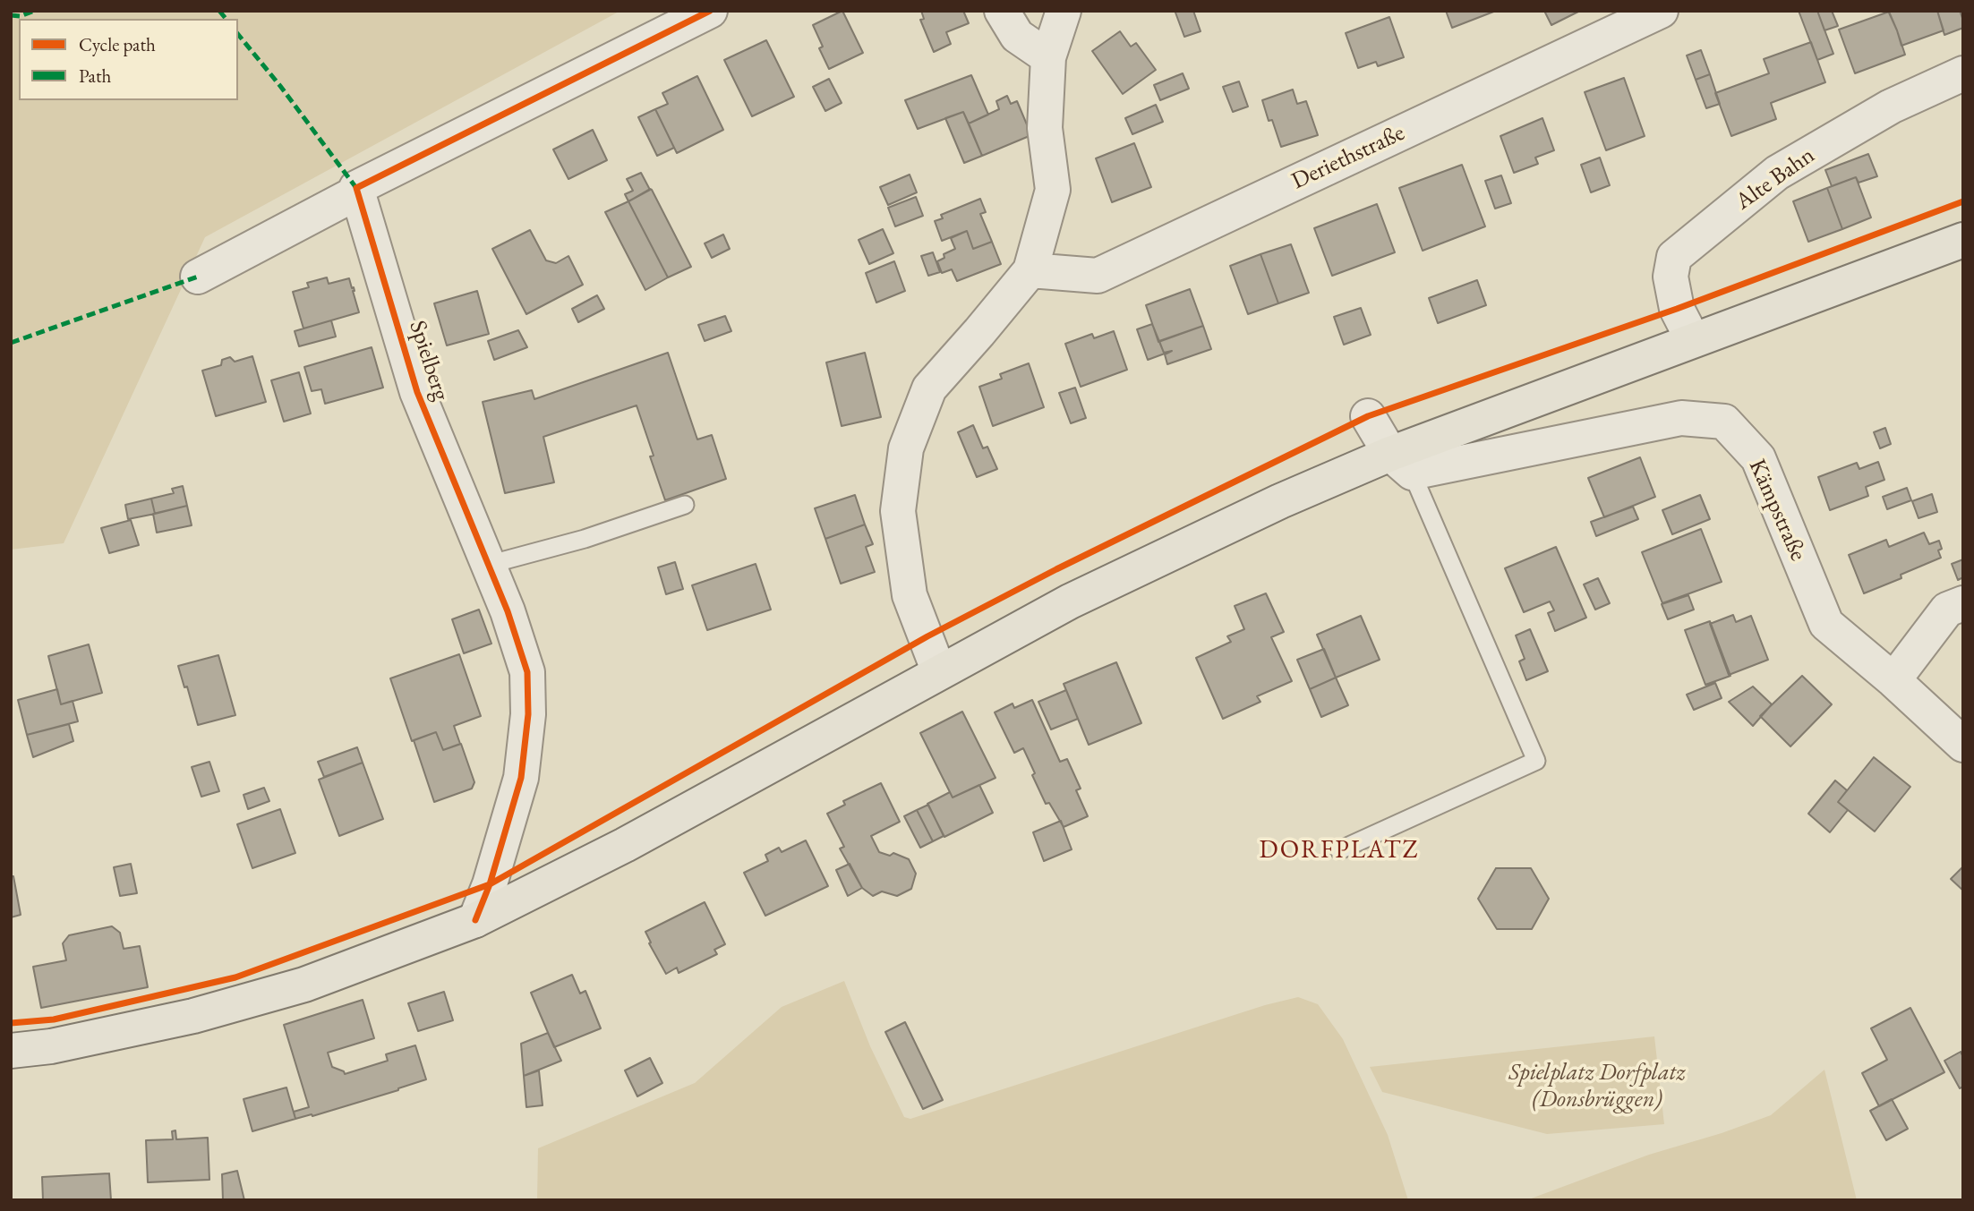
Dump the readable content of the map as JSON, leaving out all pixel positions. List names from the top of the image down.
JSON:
{
  "streets": {
    "street": [
      "Deriethstraße",
      "Alte Bahn",
      "Spielberg",
      "Kämpstraße"
    ]
  },
  "districts": ["DORFPLATZ"],
  "parks": ["Spielplatz Dorfplatz (Donsbrüggen)"],
  "legend": ["Cycle path", "Path"]
}
